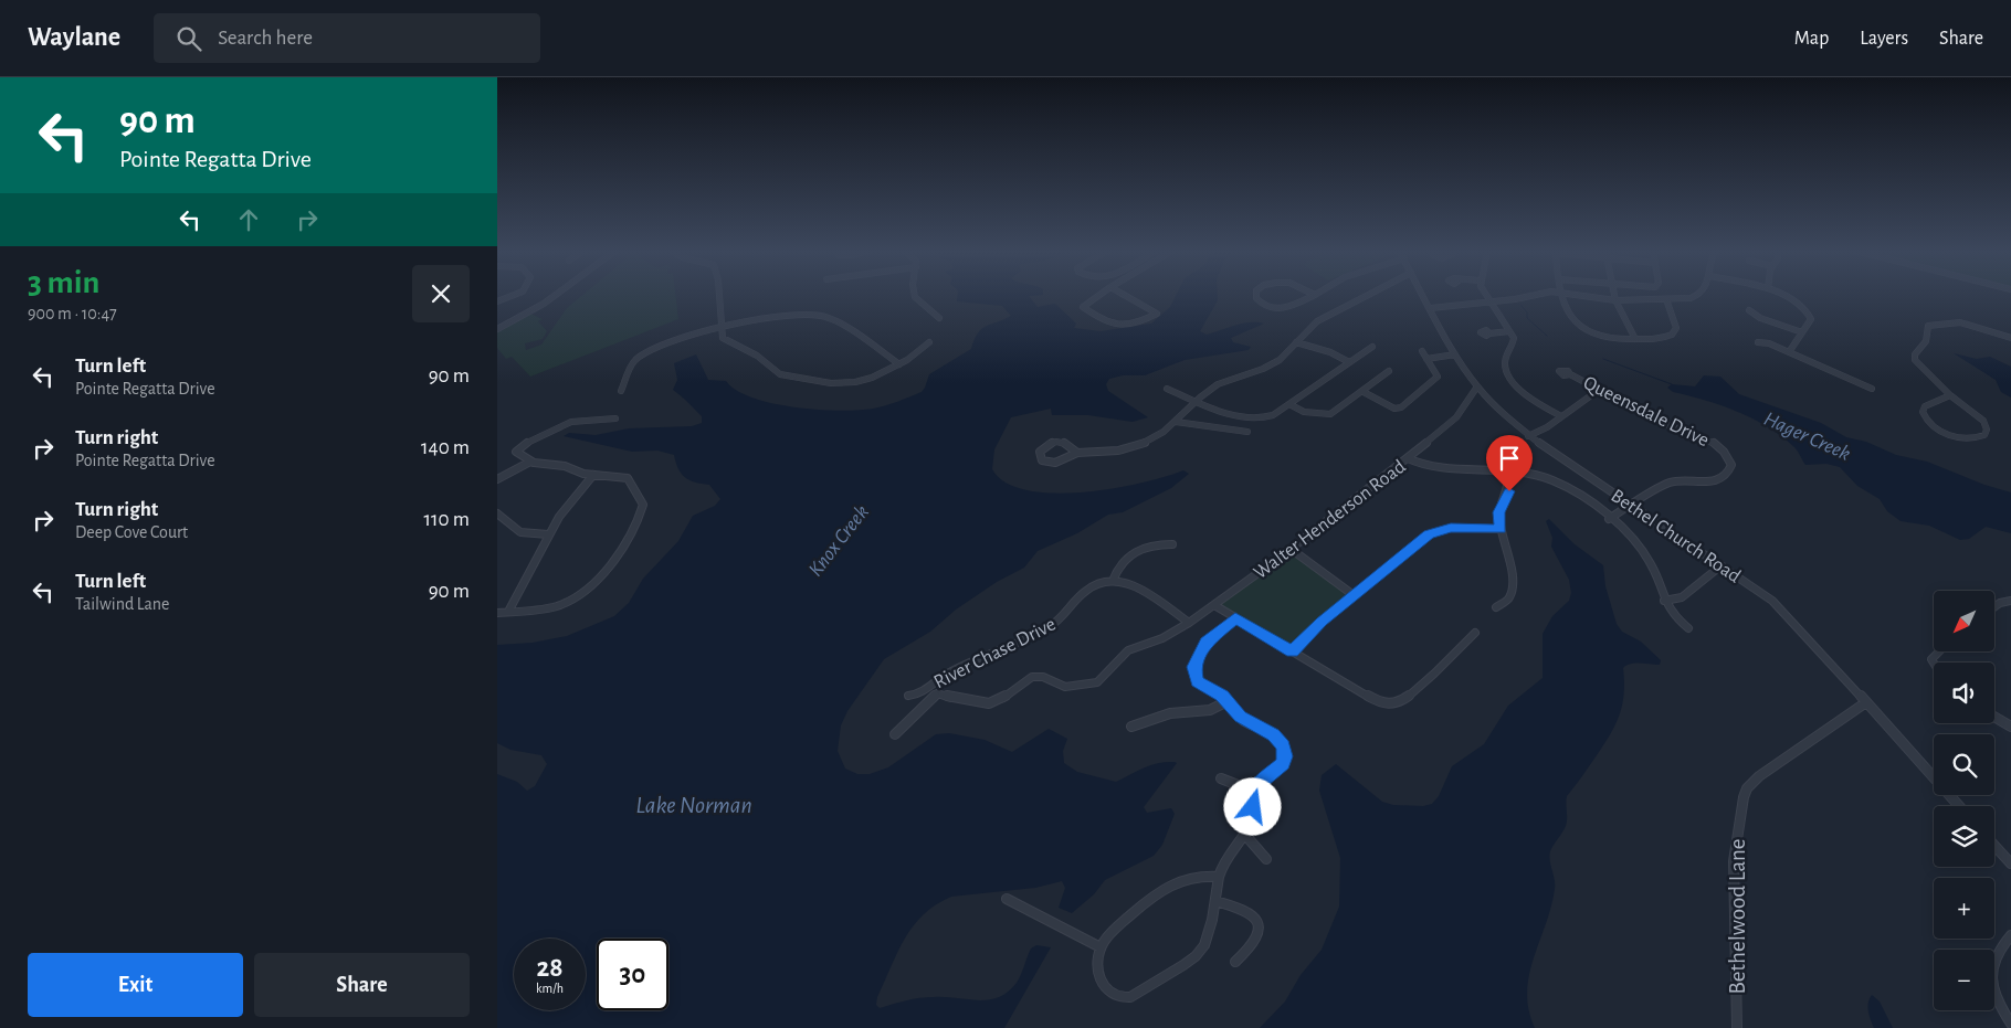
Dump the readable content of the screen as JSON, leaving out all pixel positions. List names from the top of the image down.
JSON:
{
  "streets": {
    "street": [
      "Queensdale Drive",
      "Walter Henderson Road",
      "Bethel Church Road",
      "River Chase Drive",
      "Bethelwood Lane"
    ]
  },
  "crossings": [
    ["Queensdale Drive", "Bethel Church Road"],
    ["Walter Henderson Road", "Bethel Church Road"],
    ["Bethel Church Road", "Bethelwood Lane"]
  ],
  "water": ["Hager Creek", "Knox Creek", "Lake Norman"],
  "north": "bottom left",
  "page": {
    "header": "Waylane",
    "search": "Search here",
    "nav": ["Map", "Layers", "Share"],
    "turn": ["90 m", "Pointe Regatta Drive"],
    "heading": ["3 min", "900 m · 10:47"],
    "list": [
      {
        "name": "Turn left",
        "note": "Pointe Regatta Drive",
        "value": "90 m"
      },
      {
        "name": "Turn right",
        "note": "Pointe Regatta Drive",
        "value": "140 m"
      },
      {
        "name": "Turn right",
        "note": "Deep Cove Court",
        "value": "110 m"
      },
      {
        "name": "Turn left",
        "note": "Tailwind Lane",
        "value": "90 m"
      }
    ],
    "map_buttons": ["+", "−"],
    "speed": "28 km/h",
    "limit": "30",
    "buttons": ["Exit", "Share"]
  }
}
